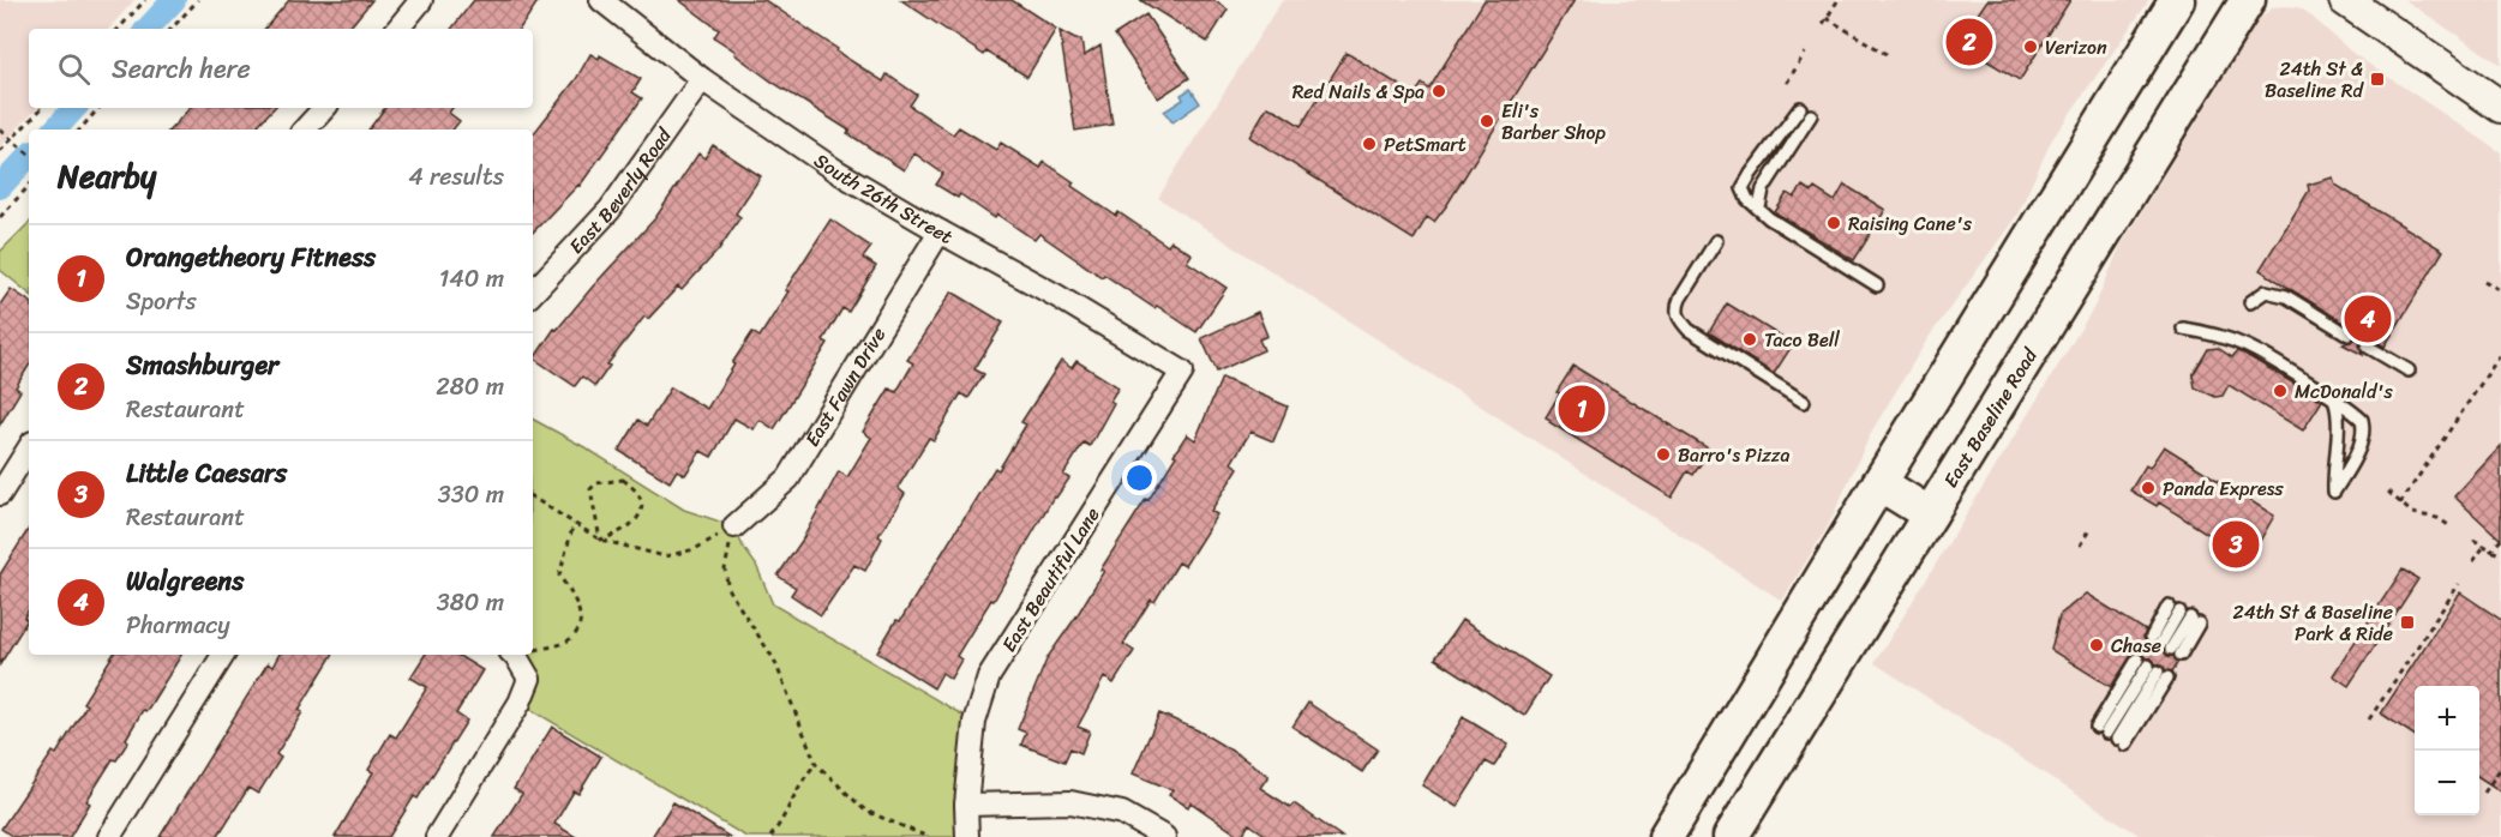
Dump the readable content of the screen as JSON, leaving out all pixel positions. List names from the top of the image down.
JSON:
{
  "streets": {
    "main road": ["East Baseline Road"],
    "street": [
      "East Beverly Road",
      "South 26th Street",
      "East Fawn Drive",
      "East Beautiful Lane"
    ]
  },
  "crossings": [
    ["East Beverly Road", "South 26th Street"],
    ["South 26th Street", "East Fawn Drive"],
    ["South 26th Street", "East Beautiful Lane"]
  ],
  "places": {
    "other": [
      "Verizon",
      "Red Nails & Spa",
      "Eli's Barber Shop",
      "PetSmart",
      "Raising Cane's",
      "Taco Bell",
      "McDonald's",
      "Barro's Pizza",
      "Panda Express",
      "Chase"
    ],
    "transit": ["24th St & Baseline Rd", "24th St & Baseline Park & Ride"]
  },
  "page": {
    "pins": [
      "2",
      "4",
      "1",
      "3"
    ],
    "search": "Search here",
    "heading": ["Nearby", "4 results"],
    "list": [
      {
        "mark": "1",
        "name": "Orangetheory Fitness",
        "note": "Sports",
        "value": "140 m"
      },
      {
        "mark": "2",
        "name": "Smashburger",
        "note": "Restaurant",
        "value": "280 m"
      },
      {
        "mark": "3",
        "name": "Little Caesars",
        "note": "Restaurant",
        "value": "330 m"
      },
      {
        "mark": "4",
        "name": "Walgreens",
        "note": "Pharmacy",
        "value": "380 m"
      }
    ],
    "map_buttons": ["+", "−"]
  }
}
